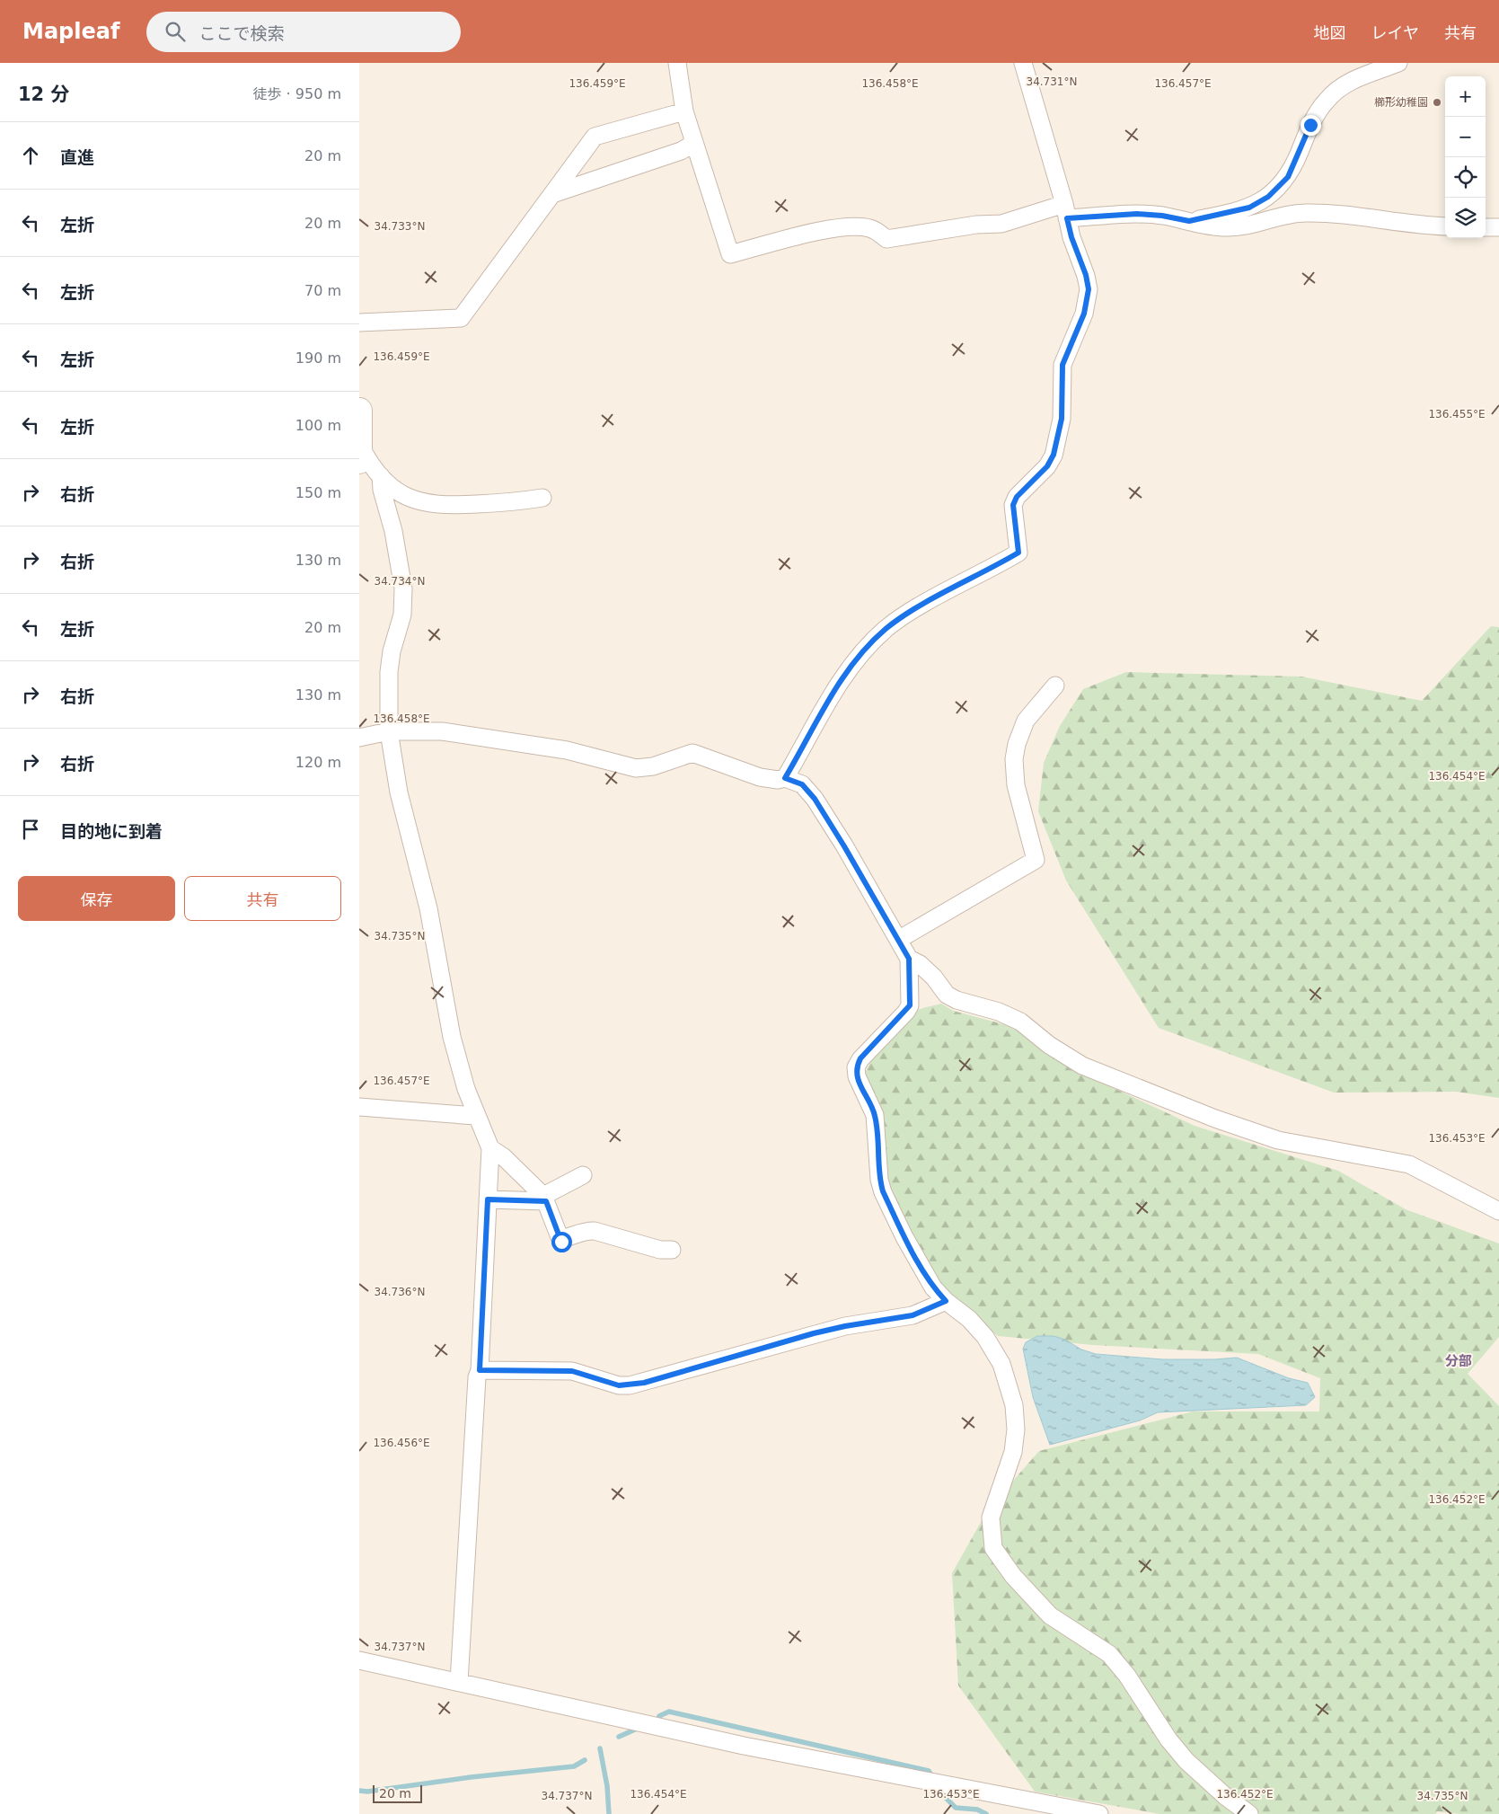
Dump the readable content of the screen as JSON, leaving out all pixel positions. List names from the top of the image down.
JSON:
{
  "districts": ["分部"],
  "places": ["櫛形幼稚園"],
  "scale_bar": "20 m",
  "page": {
    "header": "Mapleaf",
    "search": "ここで検索",
    "nav": ["地図", "レイヤ", "共有"],
    "heading": ["12 分", "徒歩 · 950 m"],
    "map_buttons": ["+", "−"],
    "list": [
      ["直進", "20 m"],
      ["左折", "20 m"],
      ["左折", "70 m"],
      ["左折", "190 m"],
      ["左折", "100 m"],
      ["右折", "150 m"],
      ["右折", "130 m"],
      ["左折", "20 m"],
      ["右折", "130 m"],
      ["右折", "120 m"],
      "目的地に到着"
    ],
    "buttons": ["保存", "共有"],
    "scale": "20 m"
  },
  "coordinates": [
    "34.731°N",
    "136.459°E",
    "136.458°E",
    "136.457°E",
    "34.733°N",
    "136.455°E",
    "34.734°N",
    "136.454°E",
    "34.735°N",
    "136.453°E",
    "34.736°N",
    "136.456°E",
    "136.452°E",
    "34.737°N"
  ]
}
